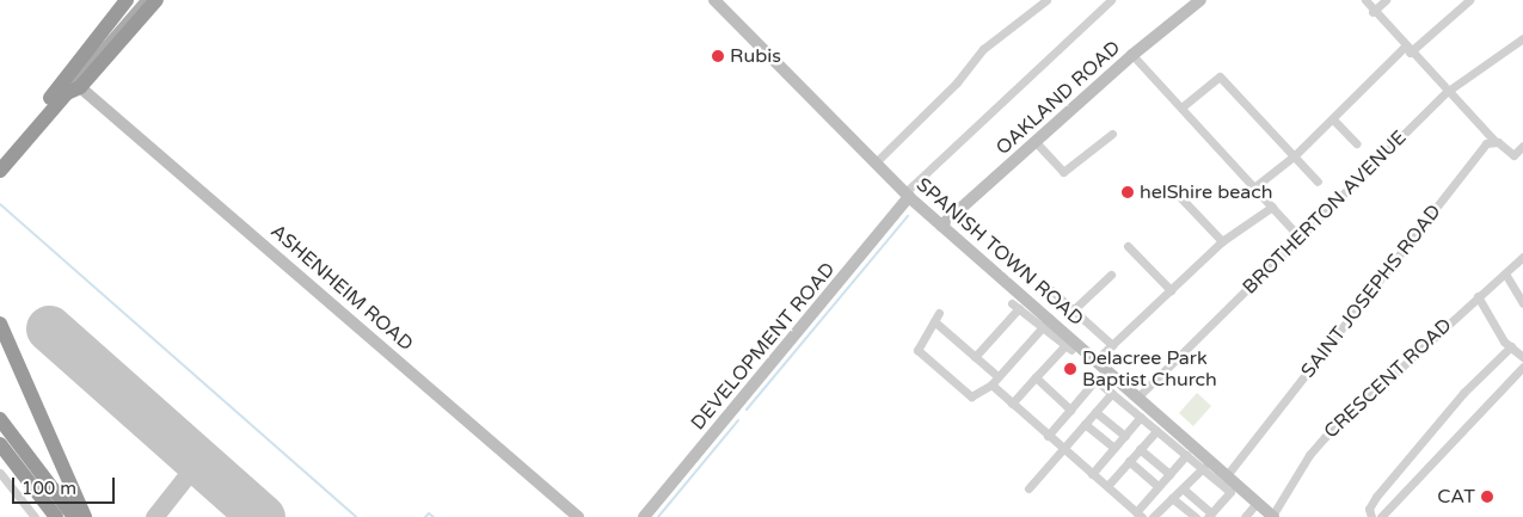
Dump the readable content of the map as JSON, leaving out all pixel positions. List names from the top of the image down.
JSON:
{
  "streets": {
    "street": [
      "OAKLAND ROAD",
      "BROTHERTON AVENUE",
      "SPANISH TOWN ROAD",
      "ASHENHEIM ROAD",
      "SAINT JOSEPHS ROAD",
      "DEVELOPMENT ROAD",
      "CRESCENT ROAD"
    ]
  },
  "crossings": [
    ["OAKLAND ROAD", "SPANISH TOWN ROAD"],
    ["BROTHERTON AVENUE", "SPANISH TOWN ROAD"],
    ["SPANISH TOWN ROAD", "SAINT JOSEPHS ROAD"],
    ["SPANISH TOWN ROAD", "DEVELOPMENT ROAD"],
    ["SPANISH TOWN ROAD", "CRESCENT ROAD"]
  ],
  "places": [
    "Rubis",
    "helShire beach",
    "Delacree Park Baptist Church",
    "CAT"
  ],
  "scale_bar": "100 m"
}
